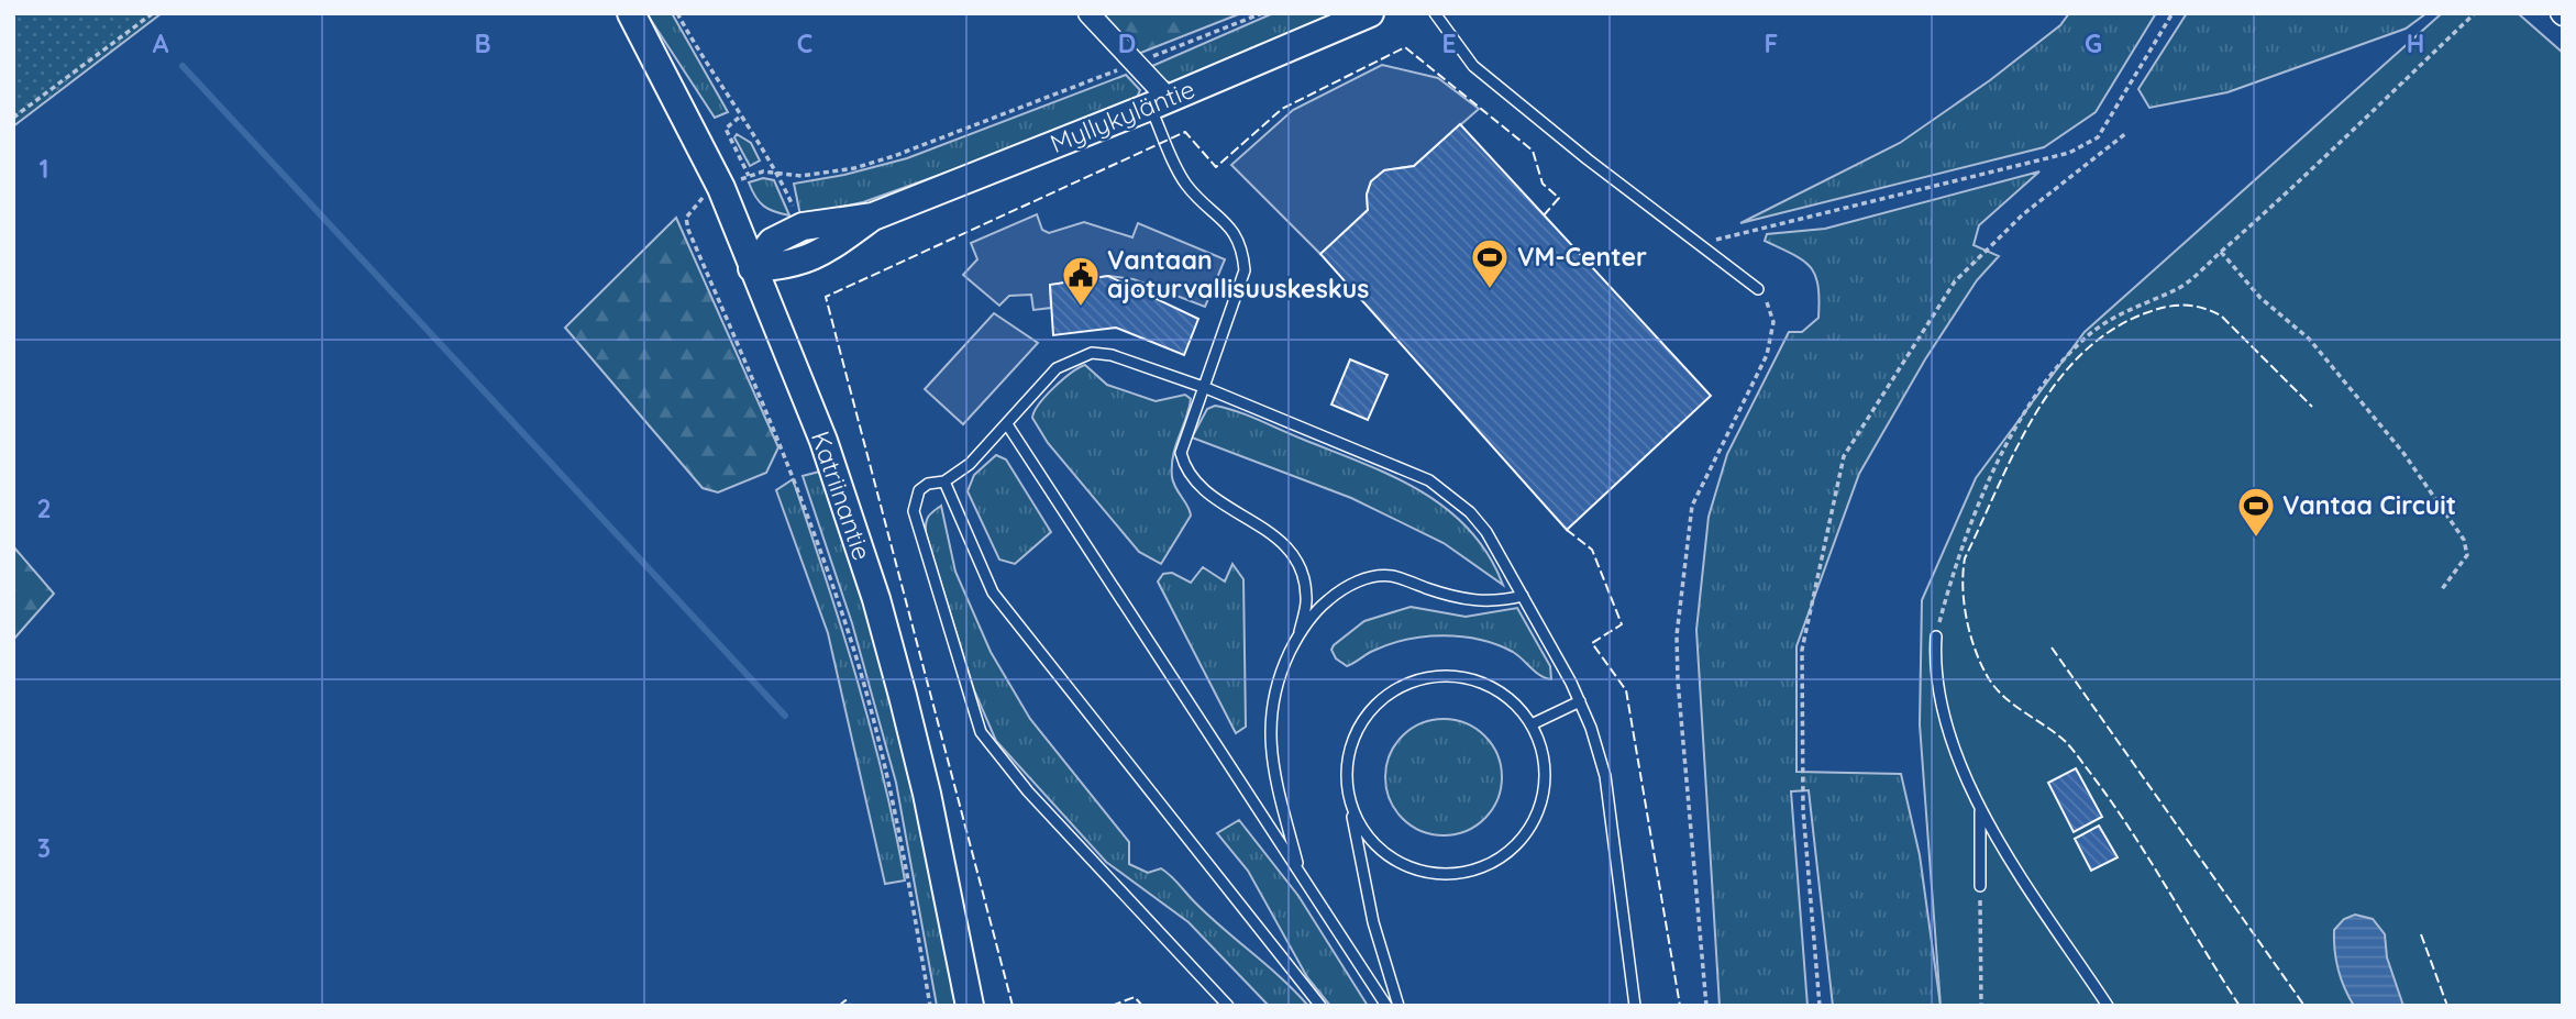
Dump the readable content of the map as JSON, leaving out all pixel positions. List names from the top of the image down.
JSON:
{
  "streets": {
    "main road": ["Myllykyläntie", "Katriinantie"]
  },
  "crossings": [
    ["Myllykyläntie", "Katriinantie"]
  ],
  "places": {
    "sports": ["VM-Center", "Vantaa Circuit"],
    "public building": ["Vantaan ajoturvallisuuskeskus"]
  },
  "grid": {
    "columns": [
      "A",
      "B",
      "C",
      "D",
      "E",
      "F",
      "G",
      "H"
    ],
    "rows": ["1", "2", "3"]
  }
}
